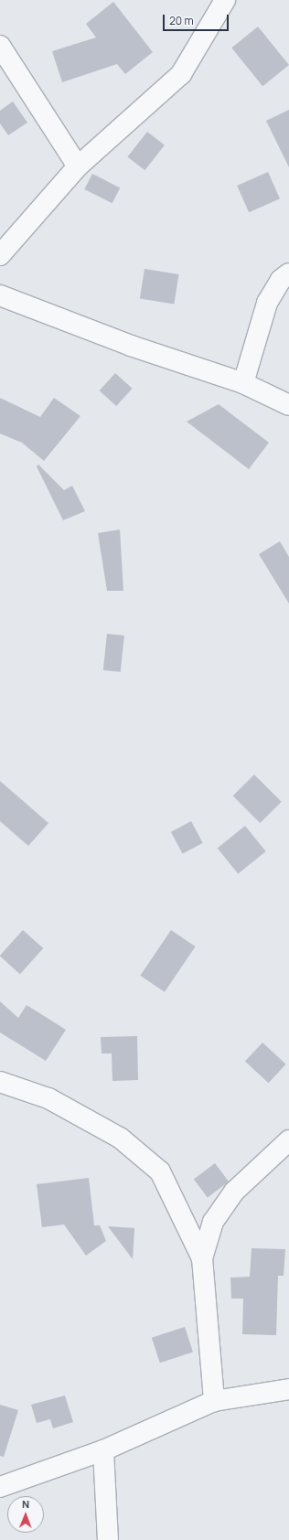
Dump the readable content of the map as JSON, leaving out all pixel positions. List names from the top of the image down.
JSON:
{
  "scale_bar": "20 m",
  "north": "top"
}
